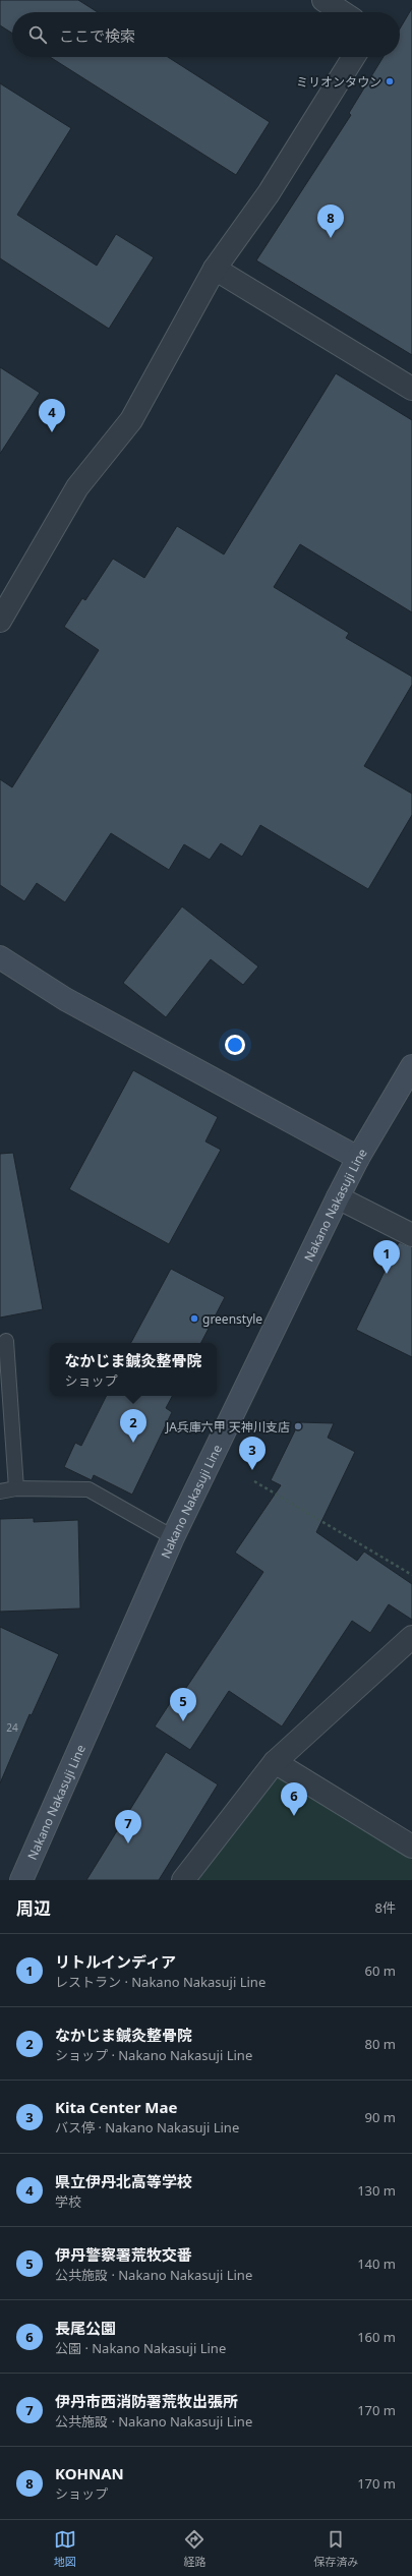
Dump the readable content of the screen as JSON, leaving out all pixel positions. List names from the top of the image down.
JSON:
{
  "streets": {
    "main road": ["Nakano Nakasuji Line"]
  },
  "places": ["ミリオンタウン", "greenstyle", "JA兵庫六甲 天神川支店"],
  "house_numbers": ["24"],
  "page": {
    "search": "ここで検索",
    "pins": [
      "8",
      "4",
      "1",
      "2",
      "3",
      "5",
      "6",
      "7"
    ],
    "popup": ["なかじま鍼灸整骨院", "ショップ"],
    "heading": ["周辺", "8件"],
    "list": [
      {
        "mark": "1",
        "name": "リトルインディア",
        "note": "レストラン · Nakano Nakasuji Line",
        "value": "60 m"
      },
      {
        "mark": "2",
        "name": "なかじま鍼灸整骨院",
        "note": "ショップ · Nakano Nakasuji Line",
        "value": "80 m"
      },
      {
        "mark": "3",
        "name": "Kita Center Mae",
        "note": "バス停 · Nakano Nakasuji Line",
        "value": "90 m"
      },
      {
        "mark": "4",
        "name": "県立伊丹北高等学校",
        "note": "学校",
        "value": "130 m"
      },
      {
        "mark": "5",
        "name": "伊丹警察署荒牧交番",
        "note": "公共施設 · Nakano Nakasuji Line",
        "value": "140 m"
      },
      {
        "mark": "6",
        "name": "長尾公園",
        "note": "公園 · Nakano Nakasuji Line",
        "value": "160 m"
      },
      {
        "mark": "7",
        "name": "伊丹市西消防署荒牧出張所",
        "note": "公共施設 · Nakano Nakasuji Line",
        "value": "170 m"
      },
      {
        "mark": "8",
        "name": "KOHNAN",
        "note": "ショップ",
        "value": "170 m"
      }
    ],
    "nav": ["地図", "経路", "保存済み"]
  }
}
